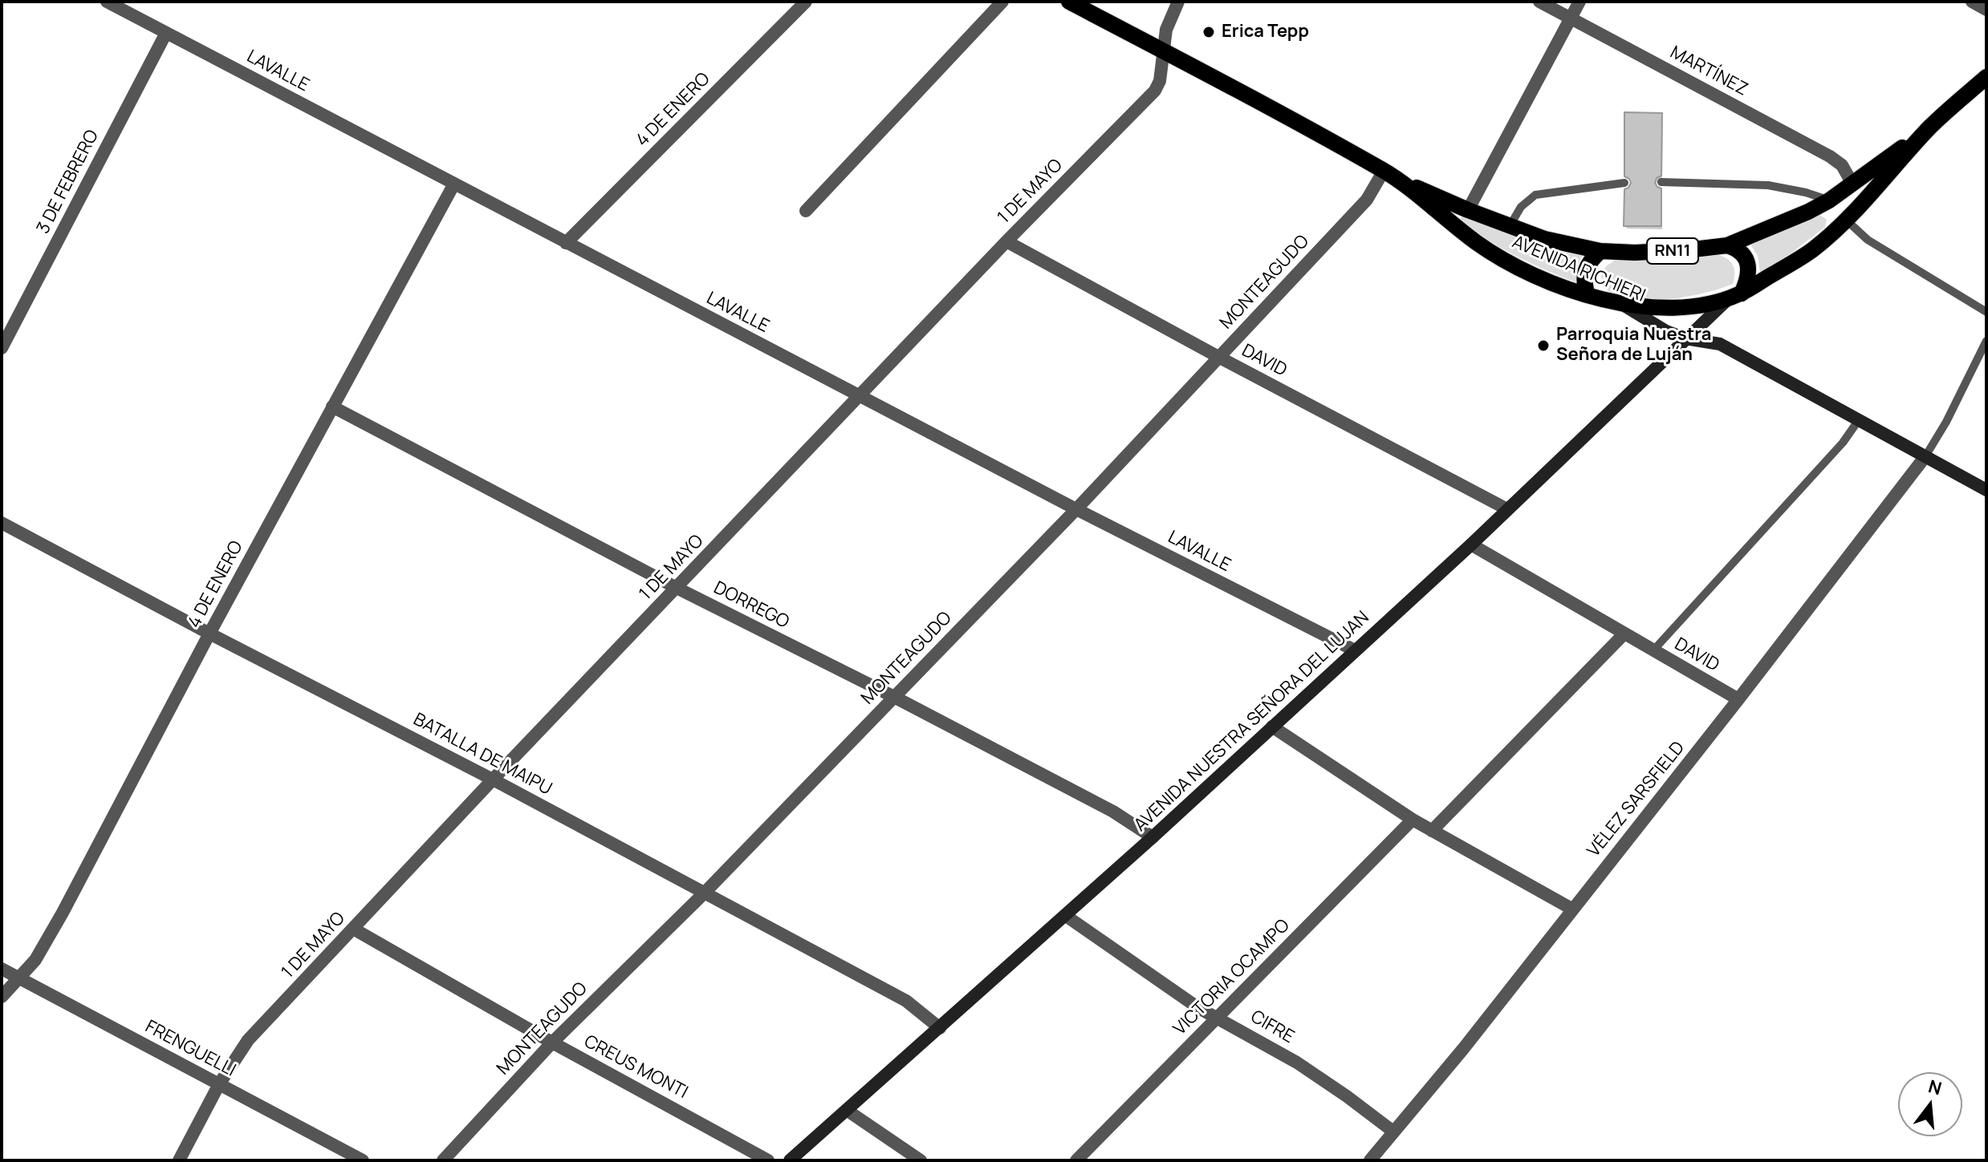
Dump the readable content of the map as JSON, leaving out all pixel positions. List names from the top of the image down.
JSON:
{
  "streets": {
    "main road": ["RN11", "AVENIDA RICHIERI"],
    "street": [
      "LAVALLE",
      "MARTÍNEZ",
      "4 DE ENERO",
      "3 DE FEBRERO",
      "1 DE MAYO",
      "MONTEAGUDO",
      "DAVID",
      "DORREGO",
      "AVENIDA NUESTRA SEÑORA DEL LUJAN",
      "BATALLA DE MAIPU",
      "VÉLEZ SARSFIELD",
      "VICTORIA OCAMPO",
      "CIFRE",
      "FRENGUELLI",
      "CREUS MONTI"
    ]
  },
  "crossings": [
    ["LAVALLE", "4 DE ENERO"],
    ["LAVALLE", "3 DE FEBRERO"],
    ["LAVALLE", "1 DE MAYO"],
    ["LAVALLE", "MONTEAGUDO"],
    ["LAVALLE", "AVENIDA NUESTRA SEÑORA DEL LUJAN"],
    ["MARTÍNEZ", "RN11"],
    ["4 DE ENERO", "DORREGO"],
    ["4 DE ENERO", "BATALLA DE MAIPU"],
    ["4 DE ENERO", "FRENGUELLI"],
    ["1 DE MAYO", "AVENIDA RICHIERI"],
    ["1 DE MAYO", "DAVID"],
    ["1 DE MAYO", "DORREGO"],
    ["1 DE MAYO", "BATALLA DE MAIPU"],
    ["1 DE MAYO", "FRENGUELLI"],
    ["1 DE MAYO", "CREUS MONTI"],
    ["RN11", "AVENIDA RICHIERI"],
    ["RN11", "MONTEAGUDO"],
    ["RN11", "AVENIDA NUESTRA SEÑORA DEL LUJAN"],
    ["AVENIDA RICHIERI", "MONTEAGUDO"],
    ["AVENIDA RICHIERI", "AVENIDA NUESTRA SEÑORA DEL LUJAN"],
    ["AVENIDA RICHIERI", "VÉLEZ SARSFIELD"],
    ["MONTEAGUDO", "DAVID"],
    ["MONTEAGUDO", "DORREGO"],
    ["MONTEAGUDO", "BATALLA DE MAIPU"],
    ["MONTEAGUDO", "CREUS MONTI"],
    ["DAVID", "AVENIDA NUESTRA SEÑORA DEL LUJAN"],
    ["DAVID", "VÉLEZ SARSFIELD"],
    ["DORREGO", "AVENIDA NUESTRA SEÑORA DEL LUJAN"],
    ["AVENIDA NUESTRA SEÑORA DEL LUJAN", "BATALLA DE MAIPU"],
    ["AVENIDA NUESTRA SEÑORA DEL LUJAN", "CIFRE"],
    ["VÉLEZ SARSFIELD", "CIFRE"],
    ["VICTORIA OCAMPO", "CIFRE"]
  ],
  "places": ["Erica Tepp", "Parroquia Nuestra Señora de Luján"],
  "north": "top"
}
